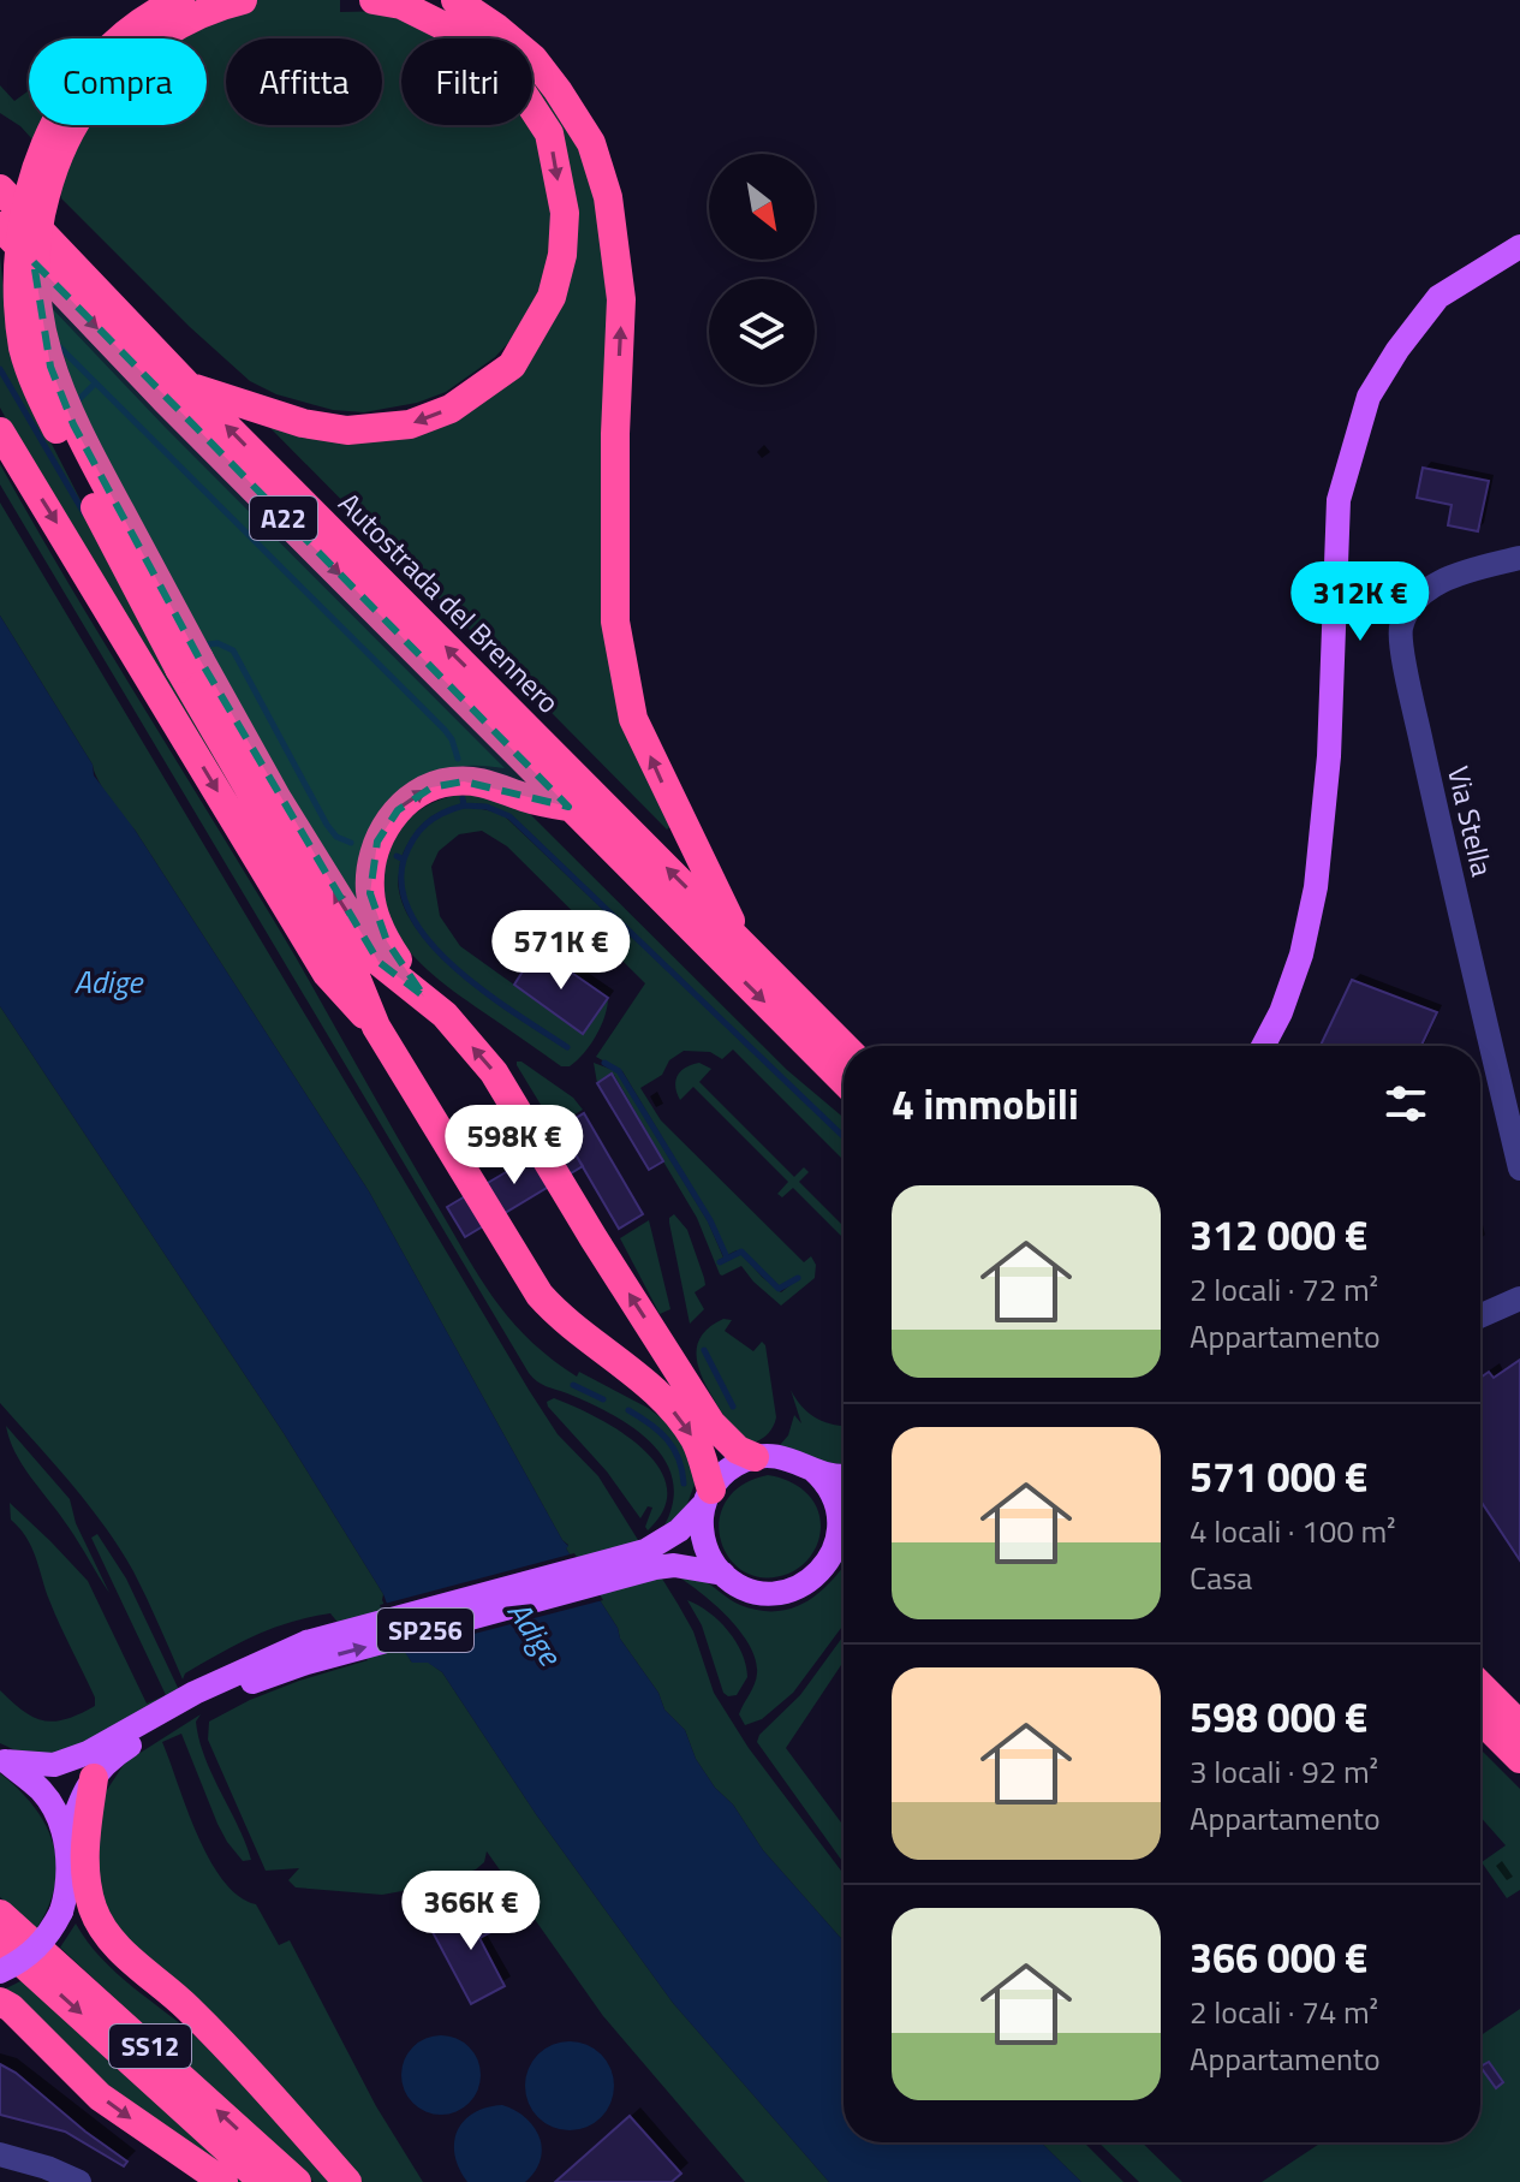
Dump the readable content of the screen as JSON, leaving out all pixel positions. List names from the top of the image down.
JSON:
{
  "streets": {
    "highway": ["A22", "Autostrada del Brennero", "SS12"],
    "main road": ["SP256"],
    "street": ["Via Stella"]
  },
  "water": ["Adige"],
  "north": "bottom right",
  "page": {
    "chip": ["Compra", "Affitta", "Filtri"],
    "price": [
      "312K €",
      "571K €",
      "598K €",
      "366K €"
    ],
    "heading": "4 immobili",
    "list": [
      {
        "name": "312 000 €",
        "note": "2 locali · 72 m² · Appartamento"
      },
      {
        "name": "571 000 €",
        "note": "4 locali · 100 m² · Casa"
      },
      {
        "name": "598 000 €",
        "note": "3 locali · 92 m² · Appartamento"
      },
      {
        "name": "366 000 €",
        "note": "2 locali · 74 m² · Appartamento"
      }
    ]
  }
}
